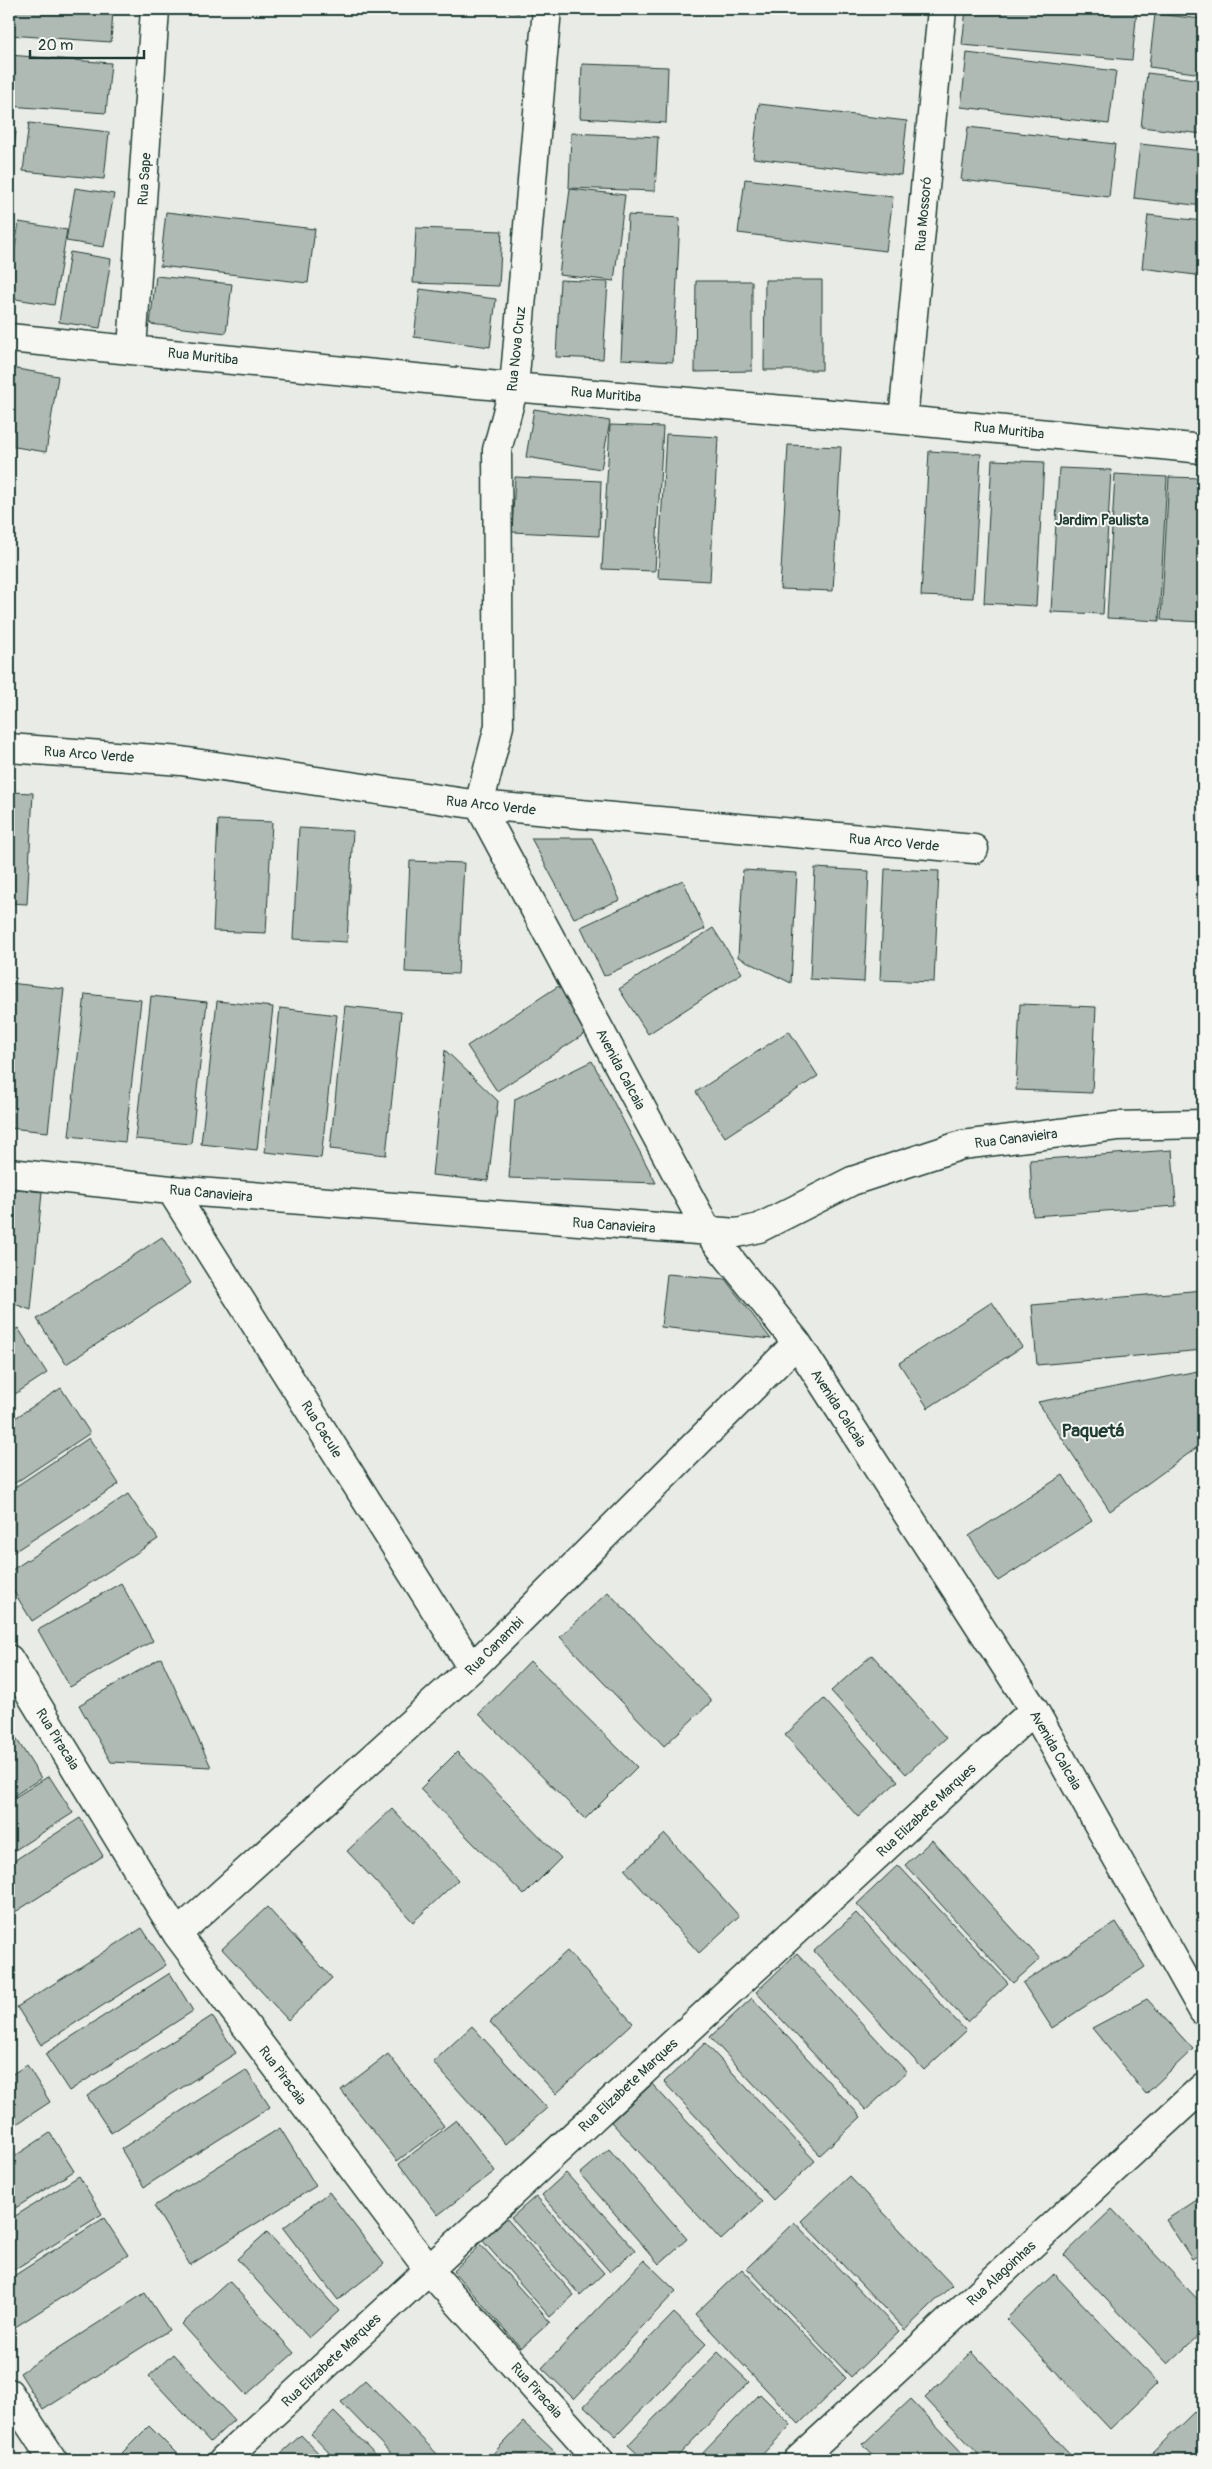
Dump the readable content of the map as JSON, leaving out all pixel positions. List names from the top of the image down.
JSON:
{
  "streets": {
    "street": [
      "Rua Sape",
      "Rua Mossoró",
      "Rua Nova Cruz",
      "Rua Muritiba",
      "Rua Arco Verde",
      "Avenida Calcaia",
      "Rua Canavieira",
      "Rua Cacule",
      "Rua Canambi",
      "Rua Piracaia",
      "Rua Elizabete Marques",
      "Rua Alagoinhas"
    ]
  },
  "crossings": [
    ["Rua Sape", "Rua Muritiba"],
    ["Rua Mossoró", "Rua Muritiba"],
    ["Rua Nova Cruz", "Rua Muritiba"],
    ["Rua Nova Cruz", "Rua Arco Verde"],
    ["Rua Nova Cruz", "Avenida Calcaia"],
    ["Rua Arco Verde", "Avenida Calcaia"],
    ["Avenida Calcaia", "Rua Canavieira"],
    ["Avenida Calcaia", "Rua Canambi"],
    ["Avenida Calcaia", "Rua Elizabete Marques"],
    ["Rua Canavieira", "Rua Cacule"],
    ["Rua Cacule", "Rua Canambi"],
    ["Rua Canambi", "Rua Piracaia"],
    ["Rua Piracaia", "Rua Elizabete Marques"]
  ],
  "districts": ["Jardim Paulista", "Paquetá"],
  "scale_bar": "20 m"
}
